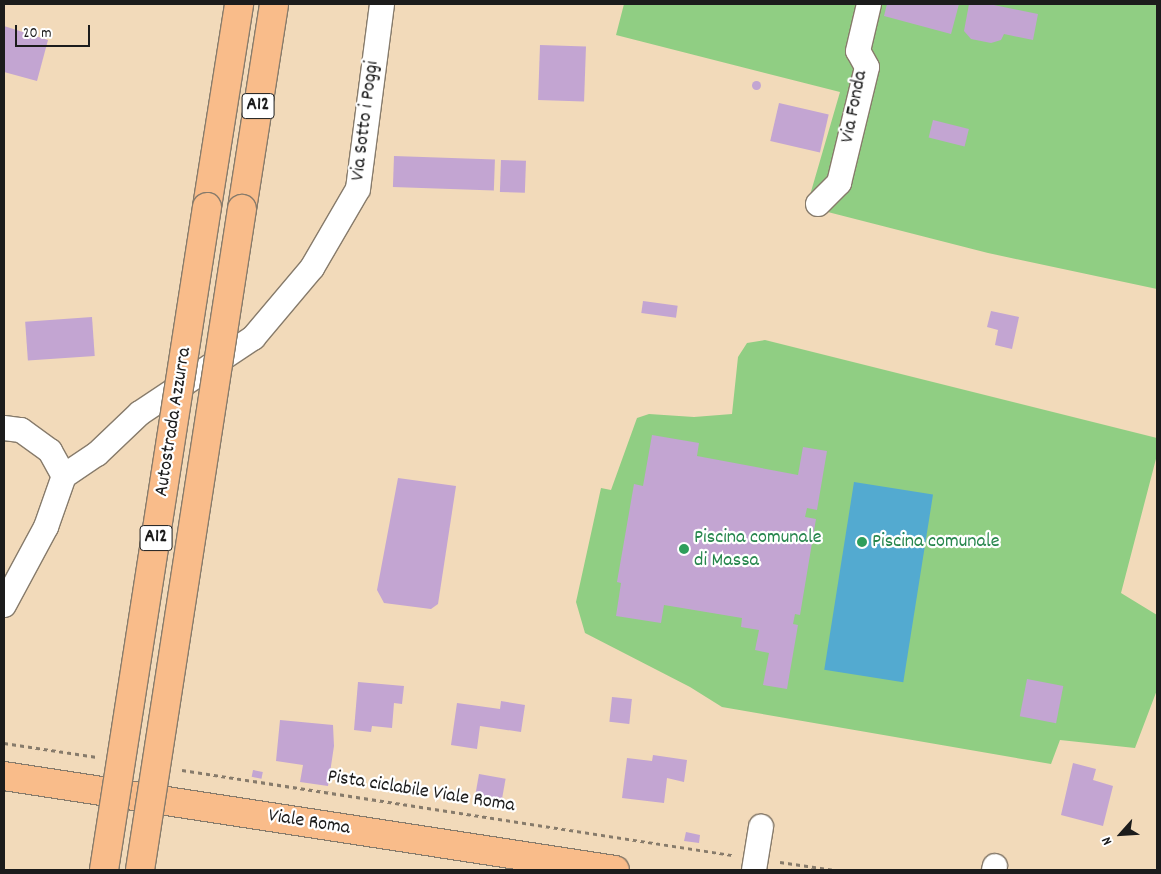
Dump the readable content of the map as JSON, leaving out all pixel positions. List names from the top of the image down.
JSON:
{
  "streets": {
    "main road": ["A12", "Autostrada Azzurra", "Viale Roma"],
    "street": ["Via Fonda", "Via Sotto i Poggi"],
    "path": ["Pista ciclabile Viale Roma"]
  },
  "places": ["Piscina comunale", "Piscina comunale di Massa"],
  "scale_bar": "20 m",
  "north": "bottom left"
}
